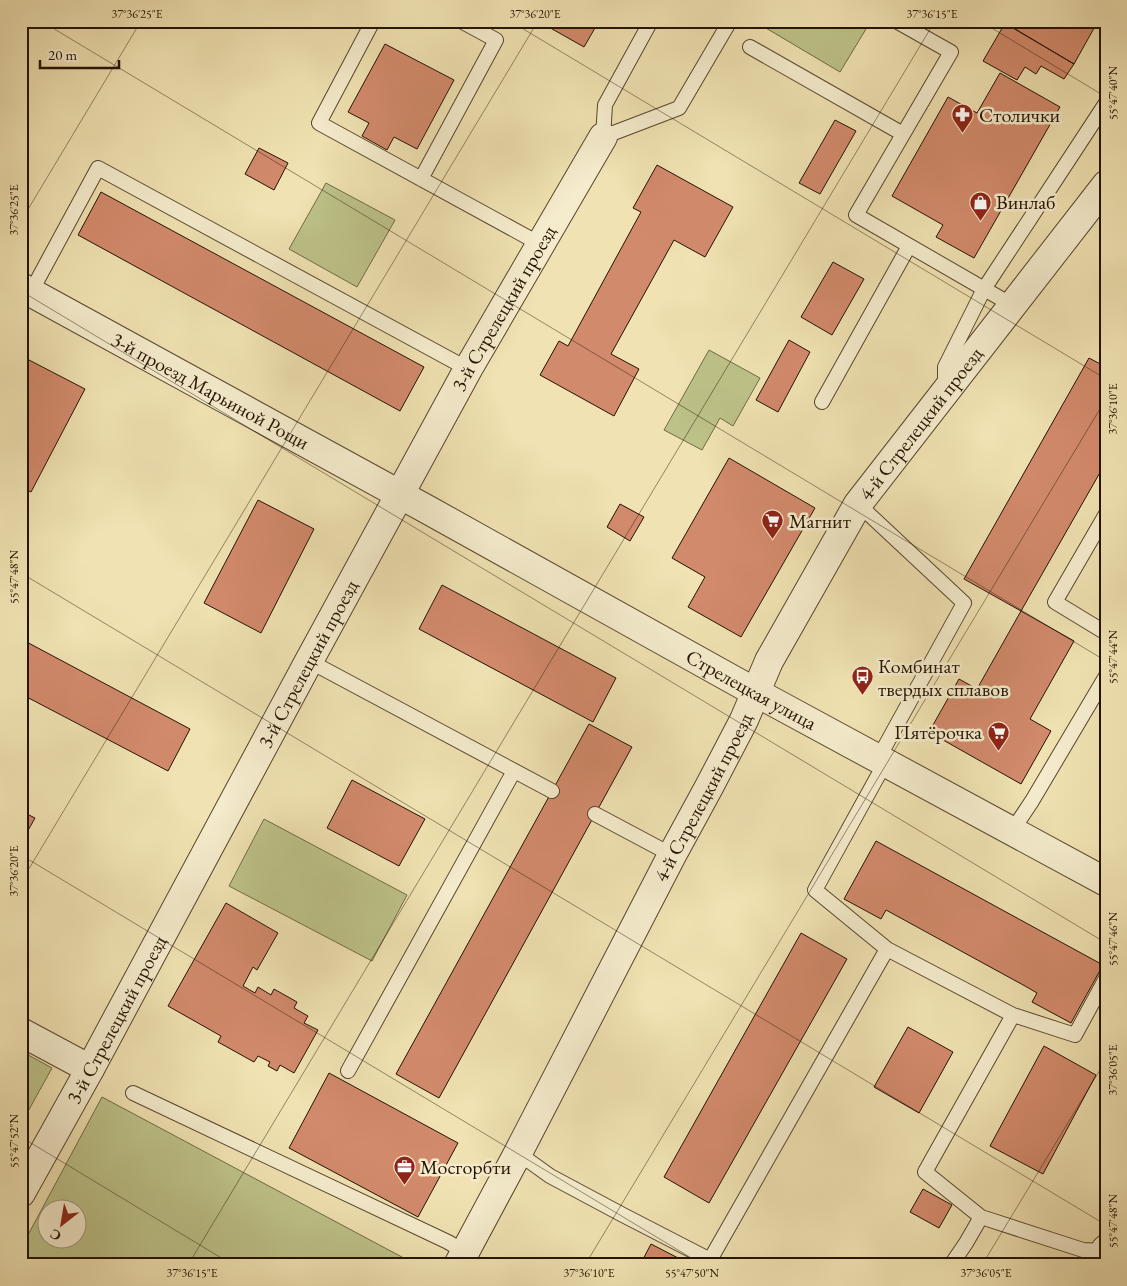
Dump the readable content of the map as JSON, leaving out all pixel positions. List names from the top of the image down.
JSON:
{
  "streets": {
    "street": [
      "3-й Стрелецкий проезд",
      "3-й проезд Марьиной Рощи",
      "4-й Стрелецкий проезд",
      "Стрелецкая улица"
    ]
  },
  "crossings": [
    ["3-й Стрелецкий проезд", "3-й проезд Марьиной Рощи"],
    ["3-й Стрелецкий проезд", "Стрелецкая улица"],
    ["3-й проезд Марьиной Рощи", "Стрелецкая улица"],
    ["4-й Стрелецкий проезд", "Стрелецкая улица"]
  ],
  "places": {
    "pharmacy": ["Столички"],
    "shop": ["Винлаб"],
    "supermarket": ["Магнит", "Пятёрочка"],
    "bus stop": ["Комбинат твердых сплавов"],
    "office": ["Мосгорбти"]
  },
  "scale_bar": "20 m",
  "north": "bottom left",
  "coordinates": [
    "37°36'25\"E",
    "37°36'20\"E",
    "37°36'15\"E",
    "55°47'40\"N",
    "37°36'10\"E",
    "55°47'48\"N",
    "55°47'44\"N",
    "55°47'46\"N",
    "37°36'05\"E",
    "55°47'52\"N",
    "55°47'50\"N"
  ]
}
